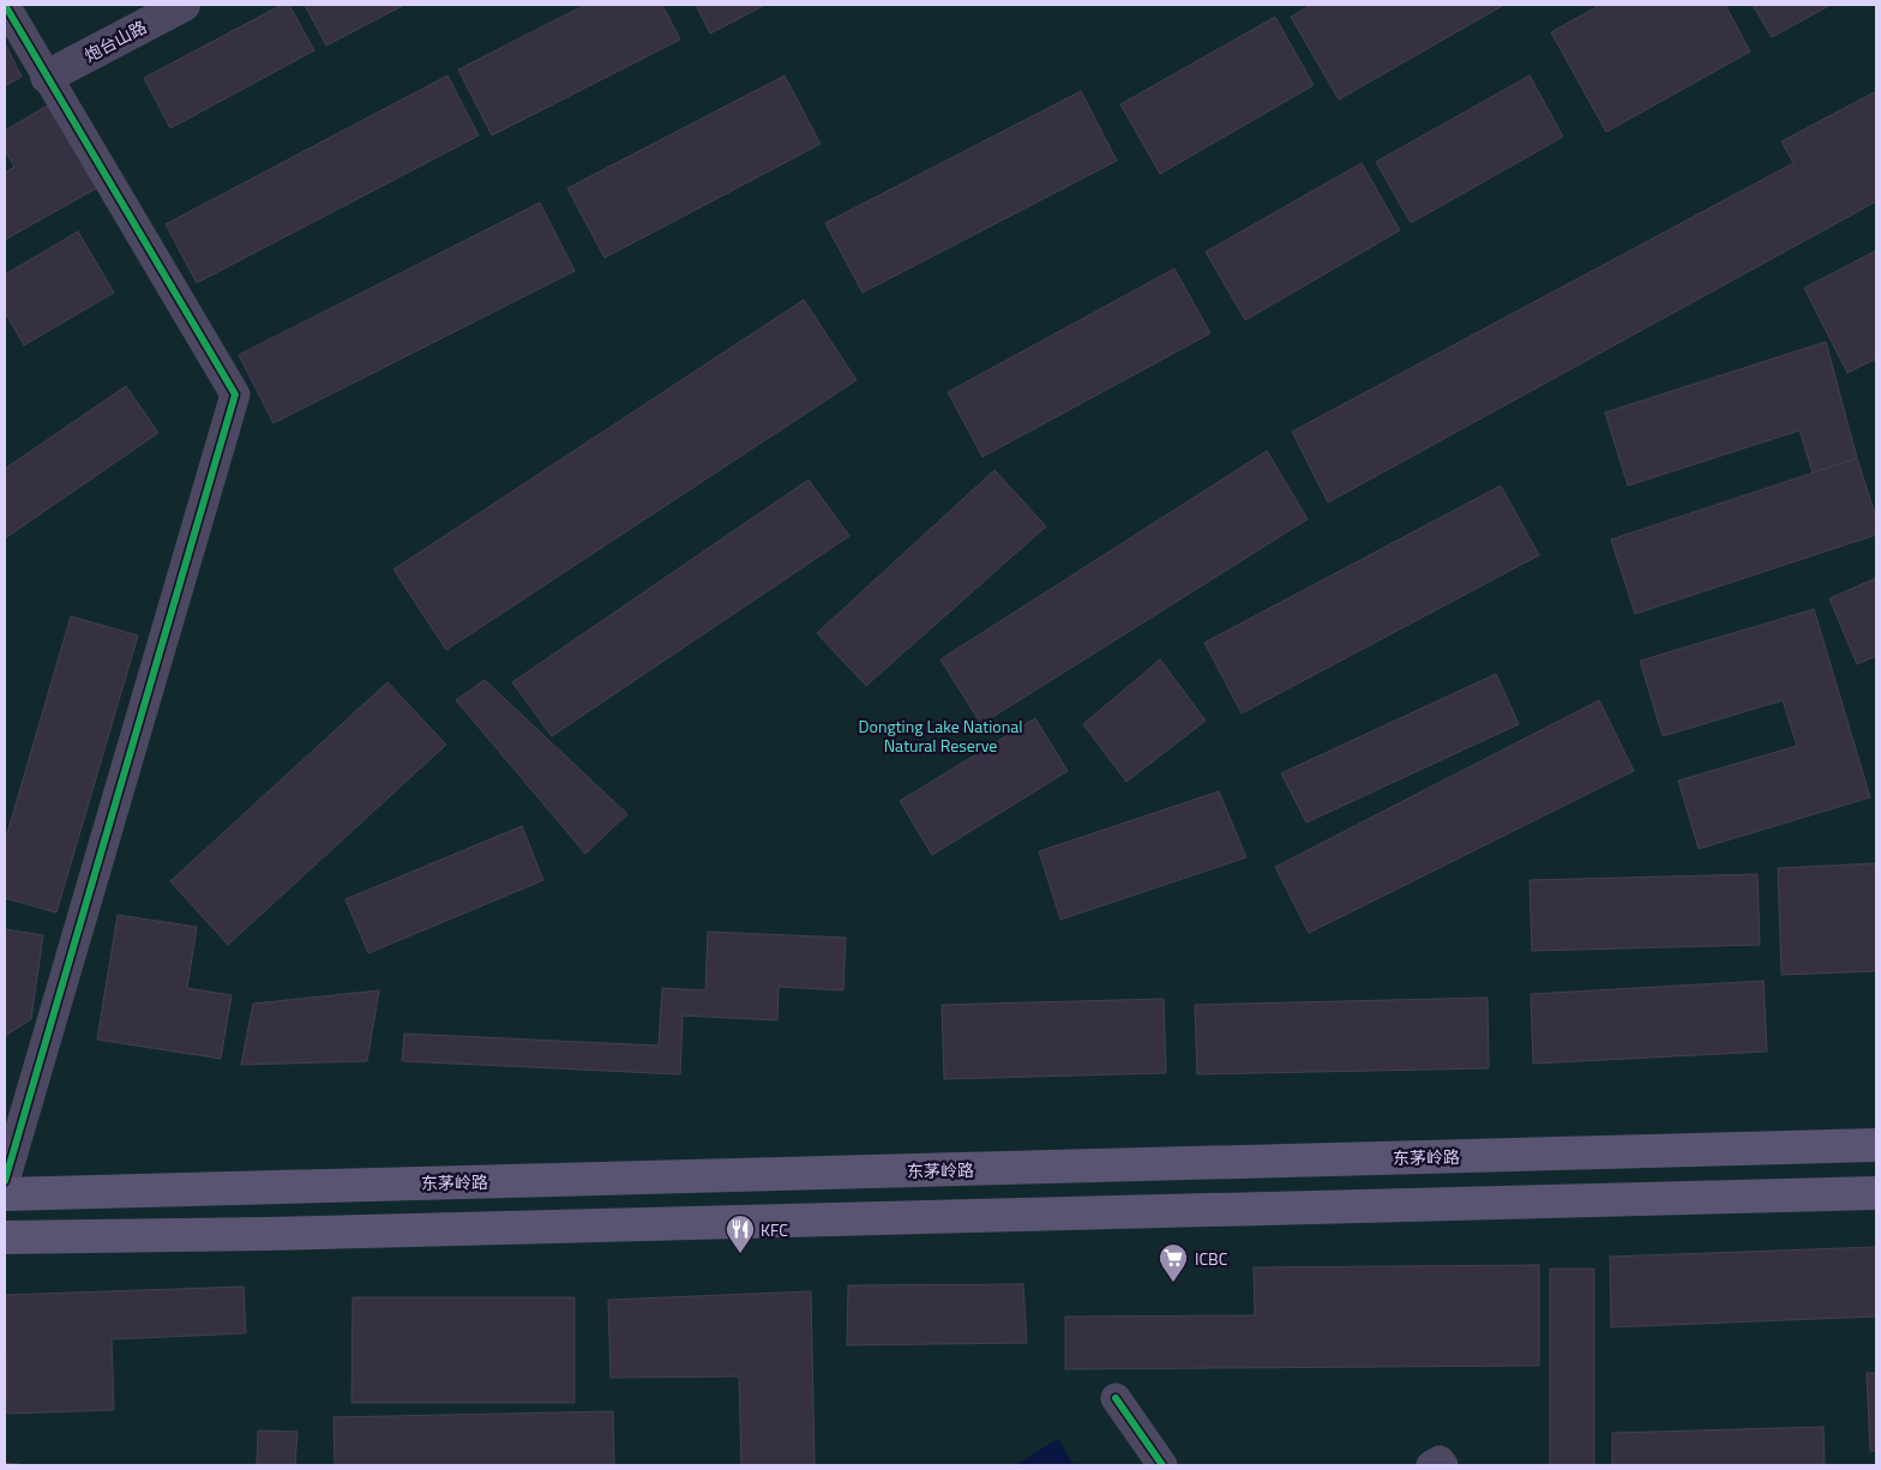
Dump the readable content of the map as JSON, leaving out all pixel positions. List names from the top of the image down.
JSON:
{
  "streets": {
    "main road": ["东茅岭路"],
    "street": ["炮台山路"]
  },
  "parks": ["Dongting Lake National Natural Reserve"],
  "places": {
    "restaurant": ["KFC"],
    "supermarket": ["ICBC"]
  }
}
